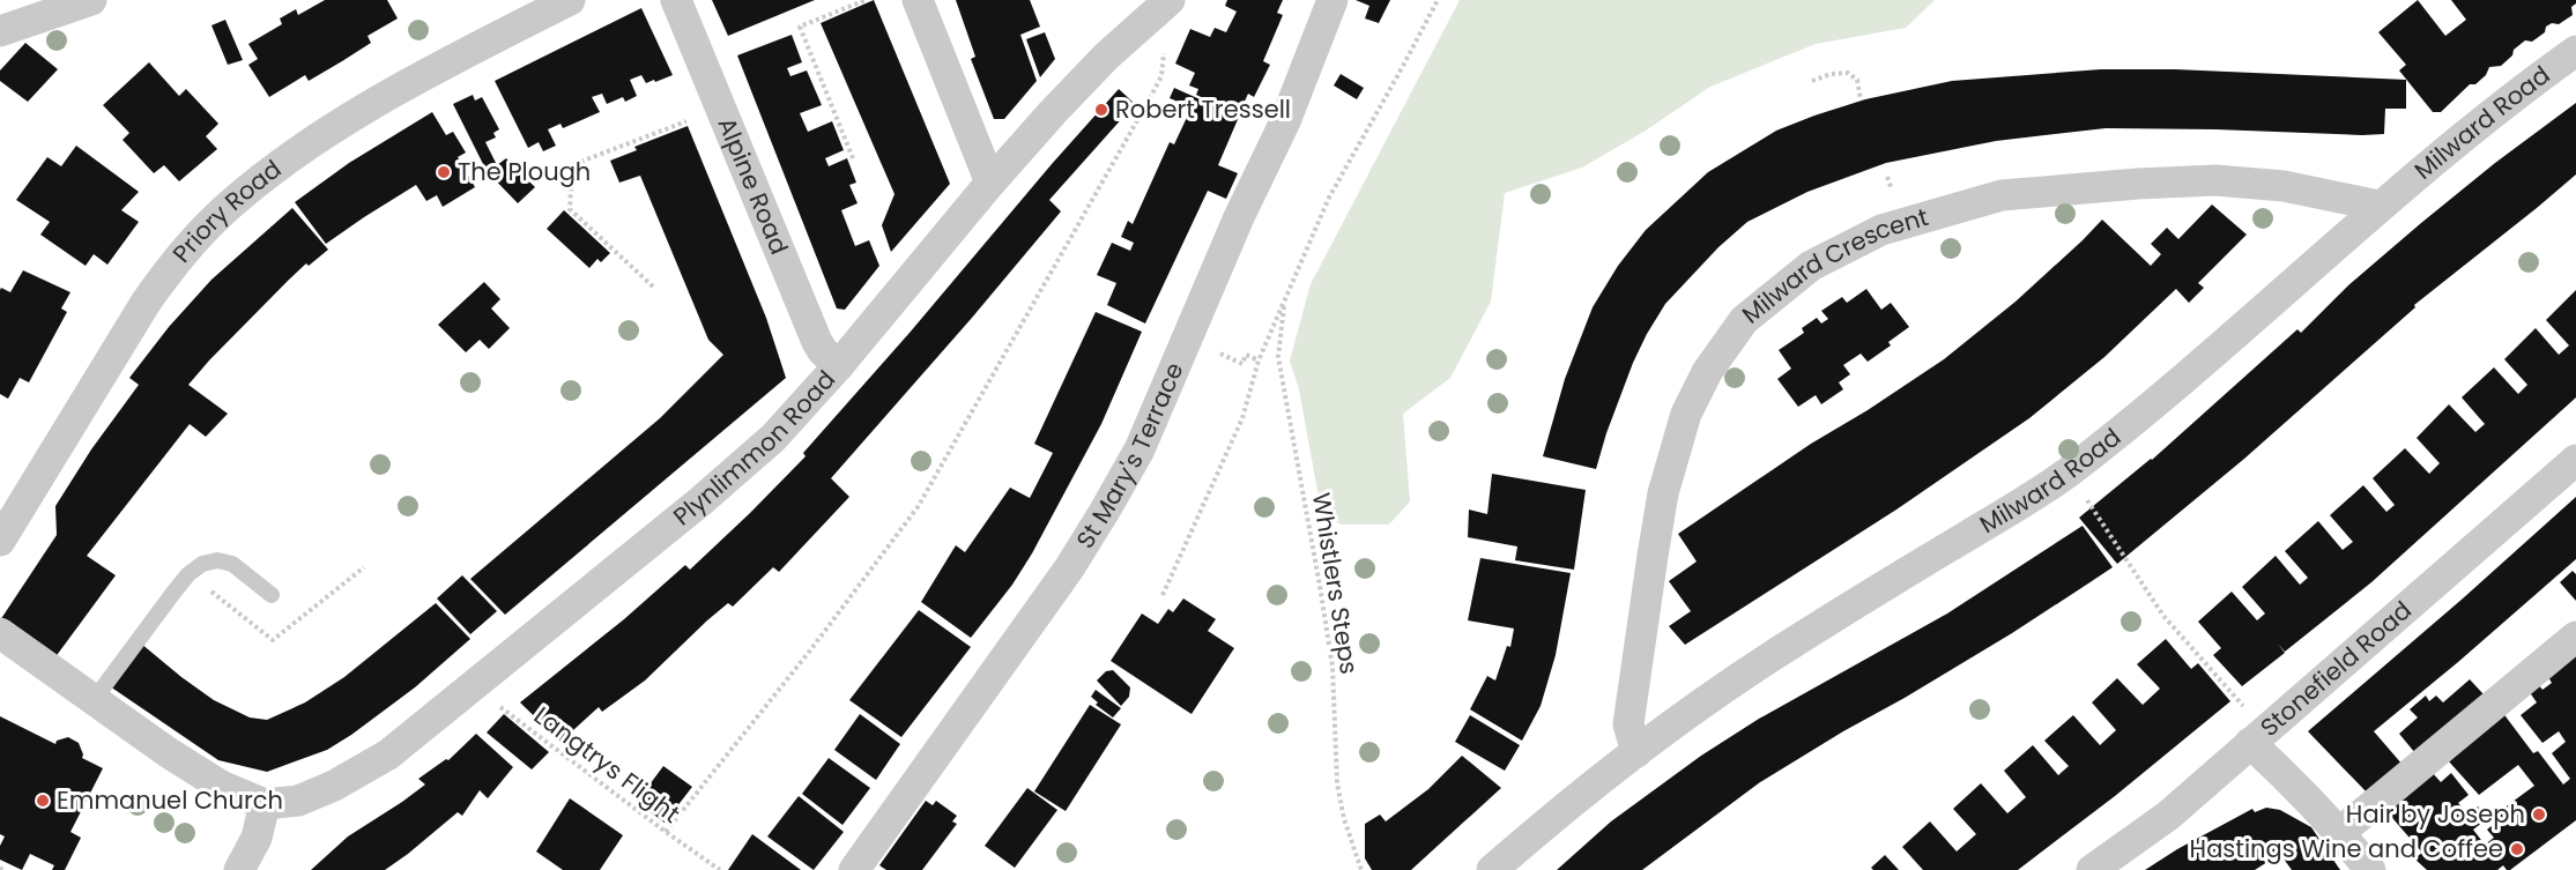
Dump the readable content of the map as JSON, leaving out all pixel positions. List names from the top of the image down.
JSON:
{
  "streets": {
    "street": [
      "Milward Road",
      "Alpine Road",
      "Priory Road",
      "Milward Crescent",
      "Plynlimmon Road",
      "St Mary's Terrace",
      "Stonefield Road"
    ],
    "path": ["Whistlers Steps", "Langtrys Flight"]
  },
  "crossings": [
    ["Milward Road", "Milward Crescent"],
    ["Alpine Road", "Plynlimmon Road"],
    ["Plynlimmon Road", "Langtrys Flight"]
  ],
  "places": [
    "Robert Tressell",
    "The Plough",
    "Emmanuel Church",
    "Hair by Joseph",
    "Hastings Wine and Coffee"
  ]
}
